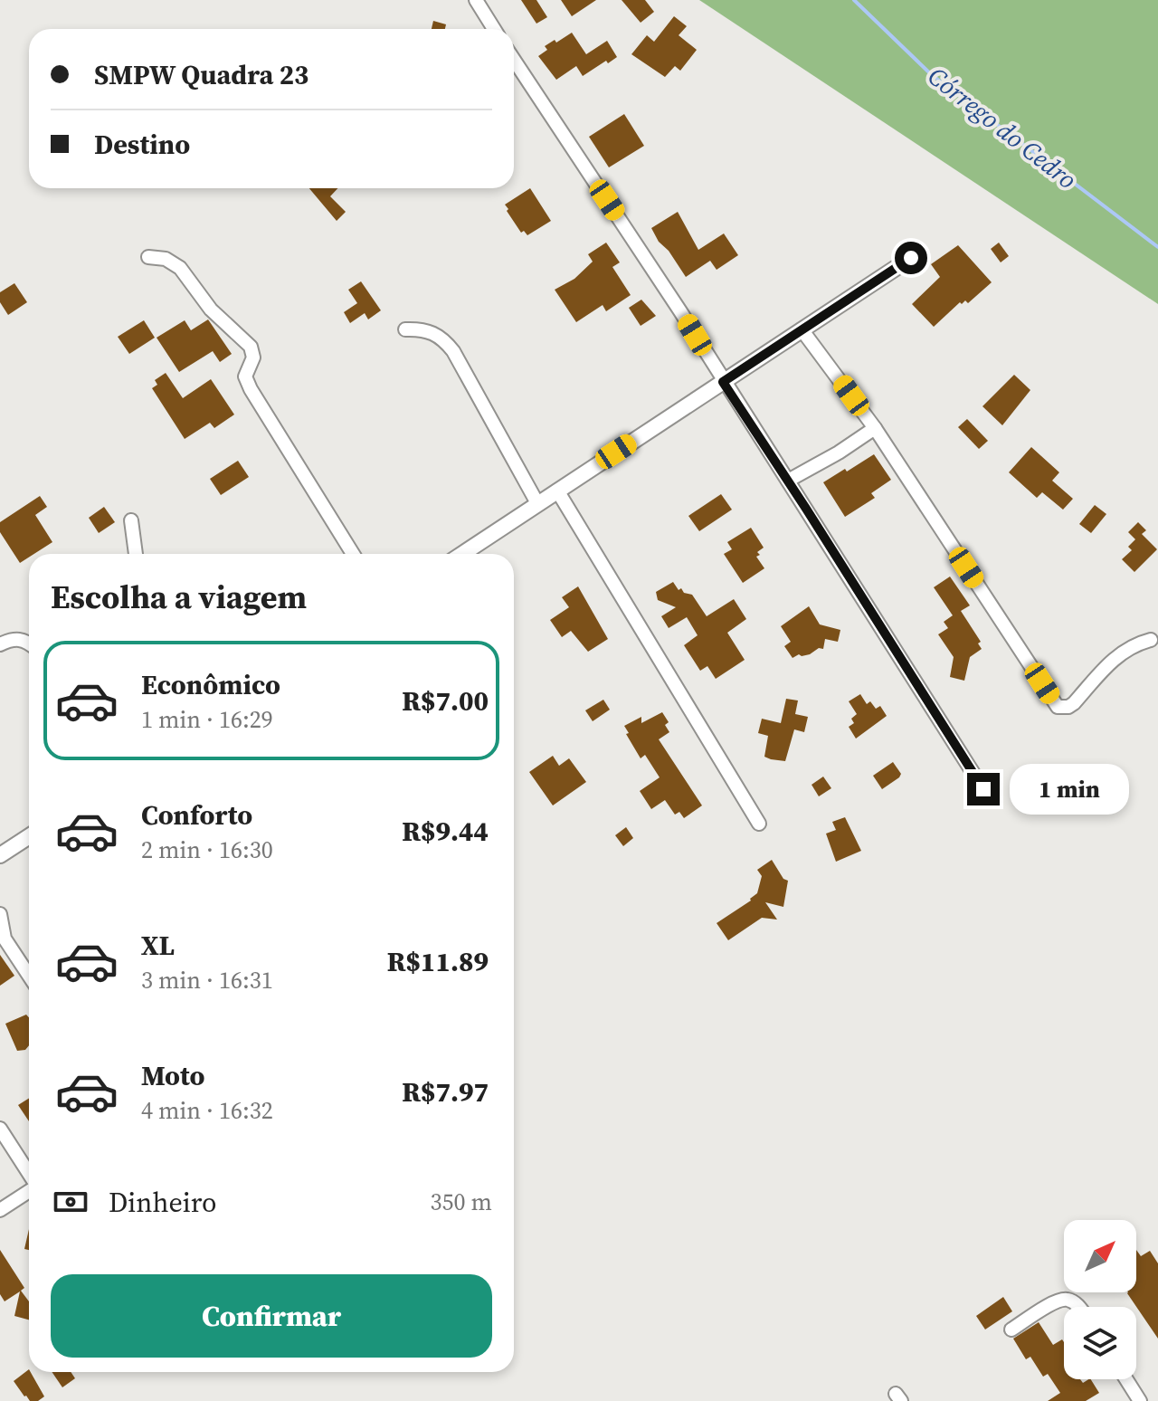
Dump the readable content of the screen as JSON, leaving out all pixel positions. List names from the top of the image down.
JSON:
{
  "water": ["Córrego do Cedro"],
  "north": "top right",
  "page": {
    "banner": ["SMPW Quadra 23", "Destino"],
    "heading": "Escolha a viagem",
    "list": [
      {
        "name": "Econômico",
        "note": "1 min · 16:29",
        "value": "R$7.00"
      },
      {
        "name": "Conforto",
        "note": "2 min · 16:30",
        "value": "R$9.44"
      },
      {
        "name": "XL",
        "note": "3 min · 16:31",
        "value": "R$11.89"
      },
      {
        "name": "Moto",
        "note": "4 min · 16:32",
        "value": "R$7.97"
      }
    ],
    "bubble": "1 min",
    "pay": ["Dinheiro", "350 m"],
    "buttons": "Confirmar"
  }
}
